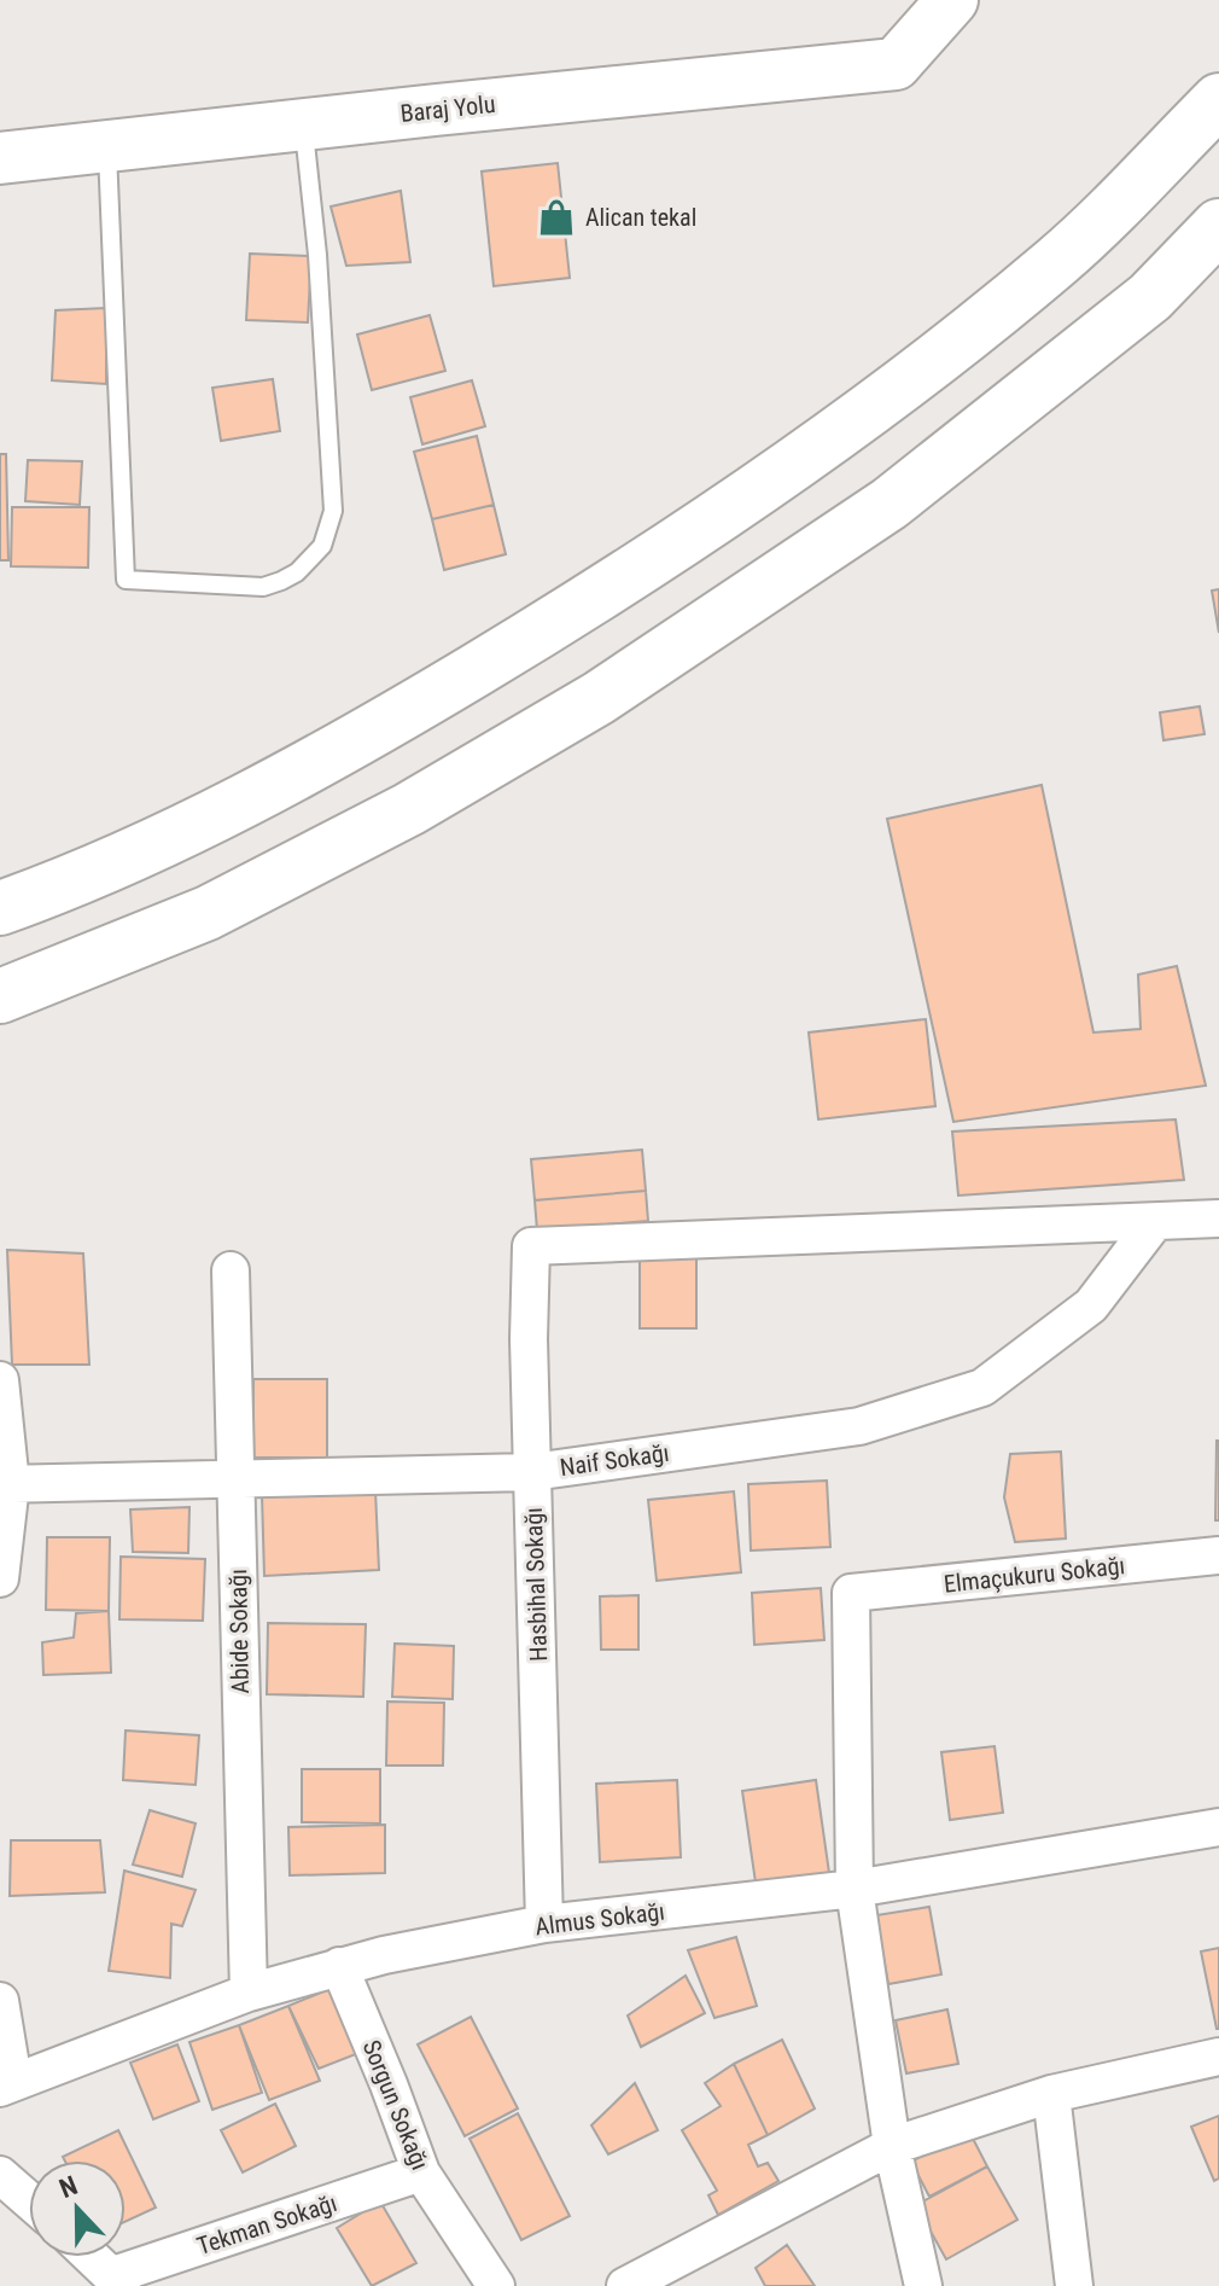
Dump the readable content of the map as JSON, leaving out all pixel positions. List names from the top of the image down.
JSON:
{
  "streets": {
    "street": [
      "Baraj Yolu",
      "Naif Sokağı",
      "Elmaçukuru Sokağı",
      "Hasbihal Sokağı",
      "Abide Sokağı",
      "Almus Sokağı",
      "Sorgun Sokağı",
      "Tekman Sokağı"
    ]
  },
  "crossings": [
    ["Naif Sokağı", "Hasbihal Sokağı"],
    ["Naif Sokağı", "Abide Sokağı"],
    ["Elmaçukuru Sokağı", "Almus Sokağı"],
    ["Hasbihal Sokağı", "Almus Sokağı"],
    ["Abide Sokağı", "Almus Sokağı"],
    ["Almus Sokağı", "Sorgun Sokağı"],
    ["Sorgun Sokağı", "Tekman Sokağı"]
  ],
  "places": {
    "shop": ["Alican tekal"]
  },
  "north": "top"
}
